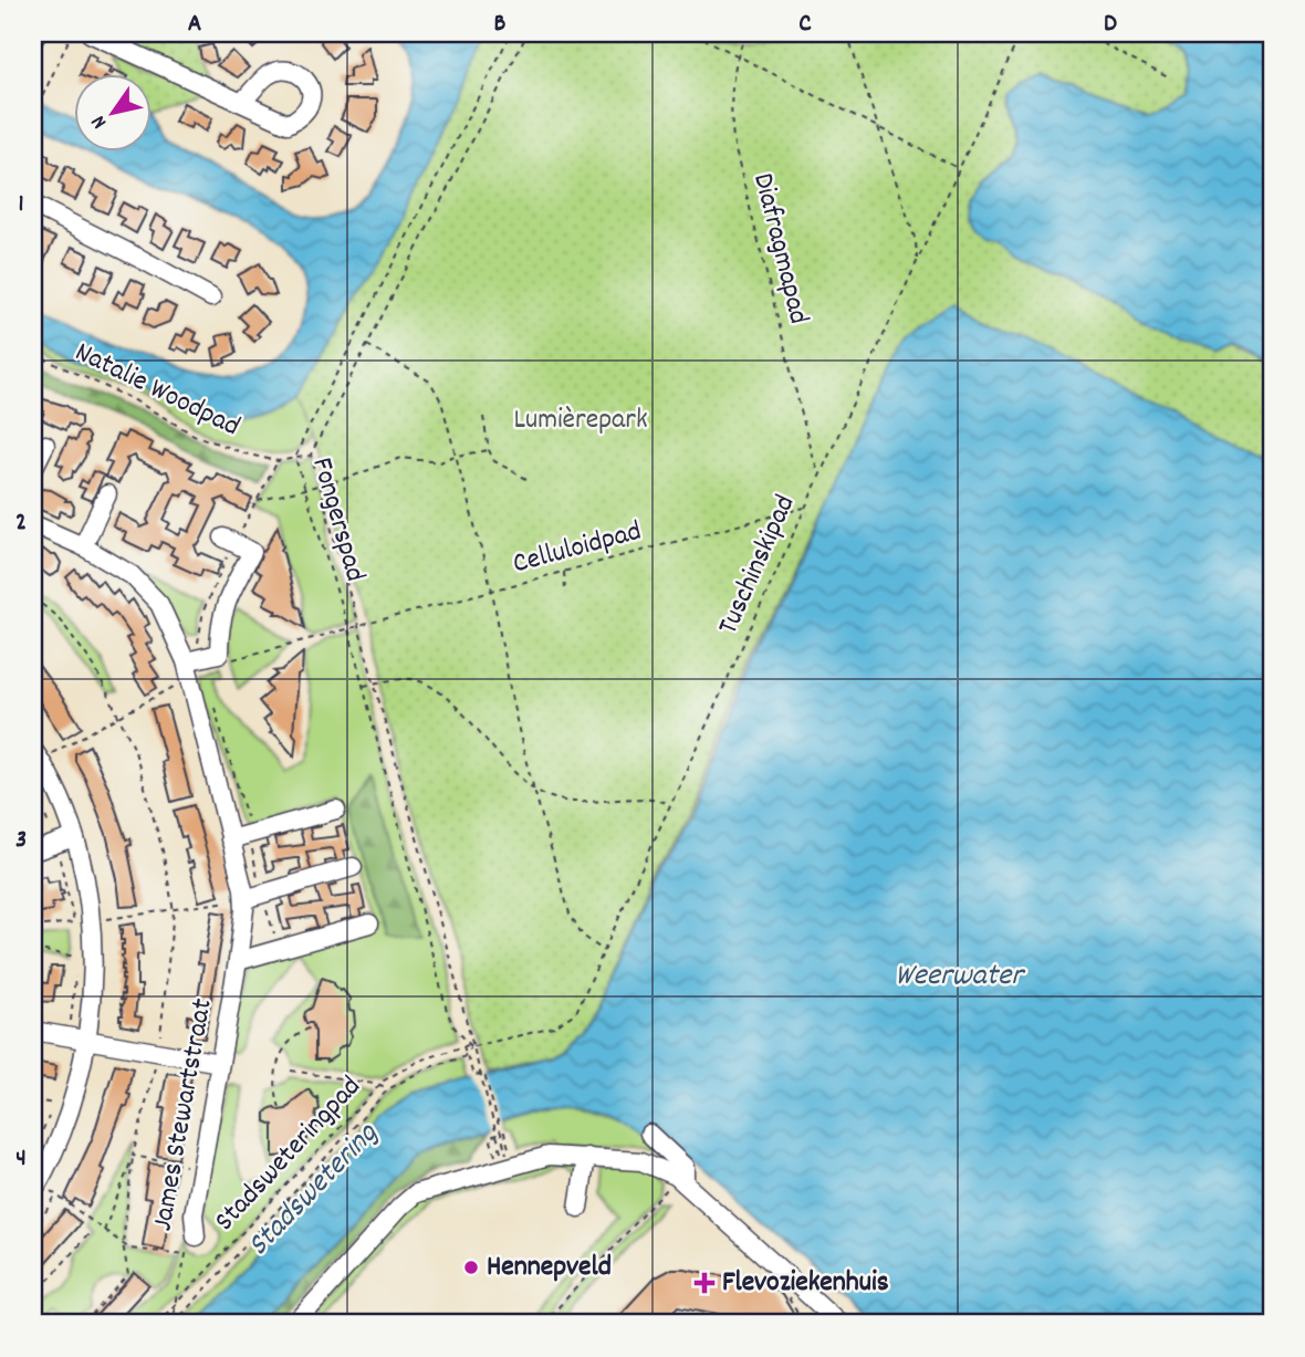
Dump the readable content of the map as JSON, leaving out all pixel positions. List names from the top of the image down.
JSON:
{
  "streets": {
    "street": ["James Stewartstraat"],
    "path": [
      "Diafragmapad",
      "Natalie Woodpad",
      "Fongerspad",
      "Celluloidpad",
      "Tuschinskipad",
      "Stadsweteringpad"
    ]
  },
  "crossings": [
    ["Diafragmapad", "Tuschinskipad"],
    ["Natalie Woodpad", "Fongerspad"],
    ["Fongerspad", "Celluloidpad"],
    ["Fongerspad", "Tuschinskipad"],
    ["Fongerspad", "Stadsweteringpad"],
    ["Celluloidpad", "Tuschinskipad"],
    ["Tuschinskipad", "Stadsweteringpad"],
    ["James Stewartstraat", "Stadsweteringpad"]
  ],
  "water": ["Weerwater", "Stadswetering"],
  "parks": ["Lumièrepark"],
  "places": {
    "other": ["Hennepveld"],
    "health": ["Flevoziekenhuis"]
  },
  "north": "bottom left",
  "grid": {
    "columns": [
      "A",
      "B",
      "C",
      "D"
    ],
    "rows": [
      "1",
      "2",
      "3",
      "4"
    ]
  }
}
